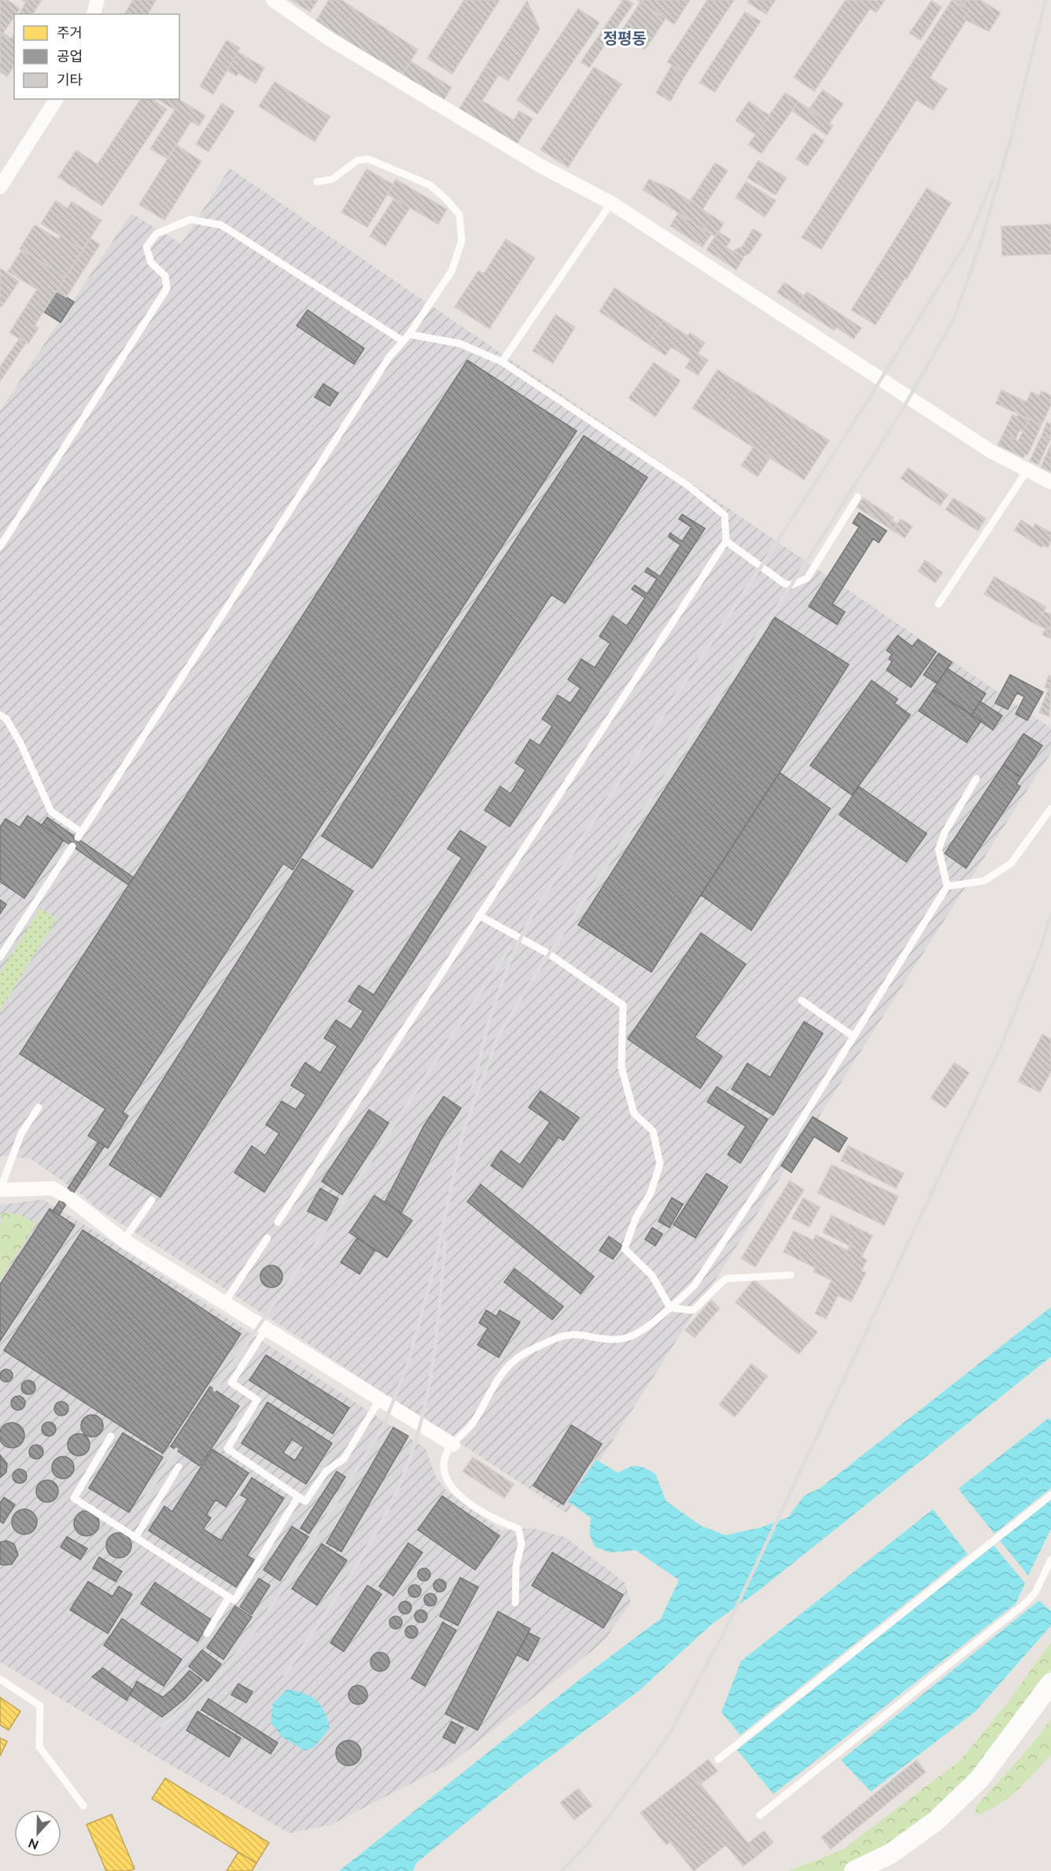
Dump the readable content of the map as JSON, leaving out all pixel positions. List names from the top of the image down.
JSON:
{
  "districts": ["정평동"],
  "legend": ["주거", "공업", "기타"],
  "north": "bottom"
}
